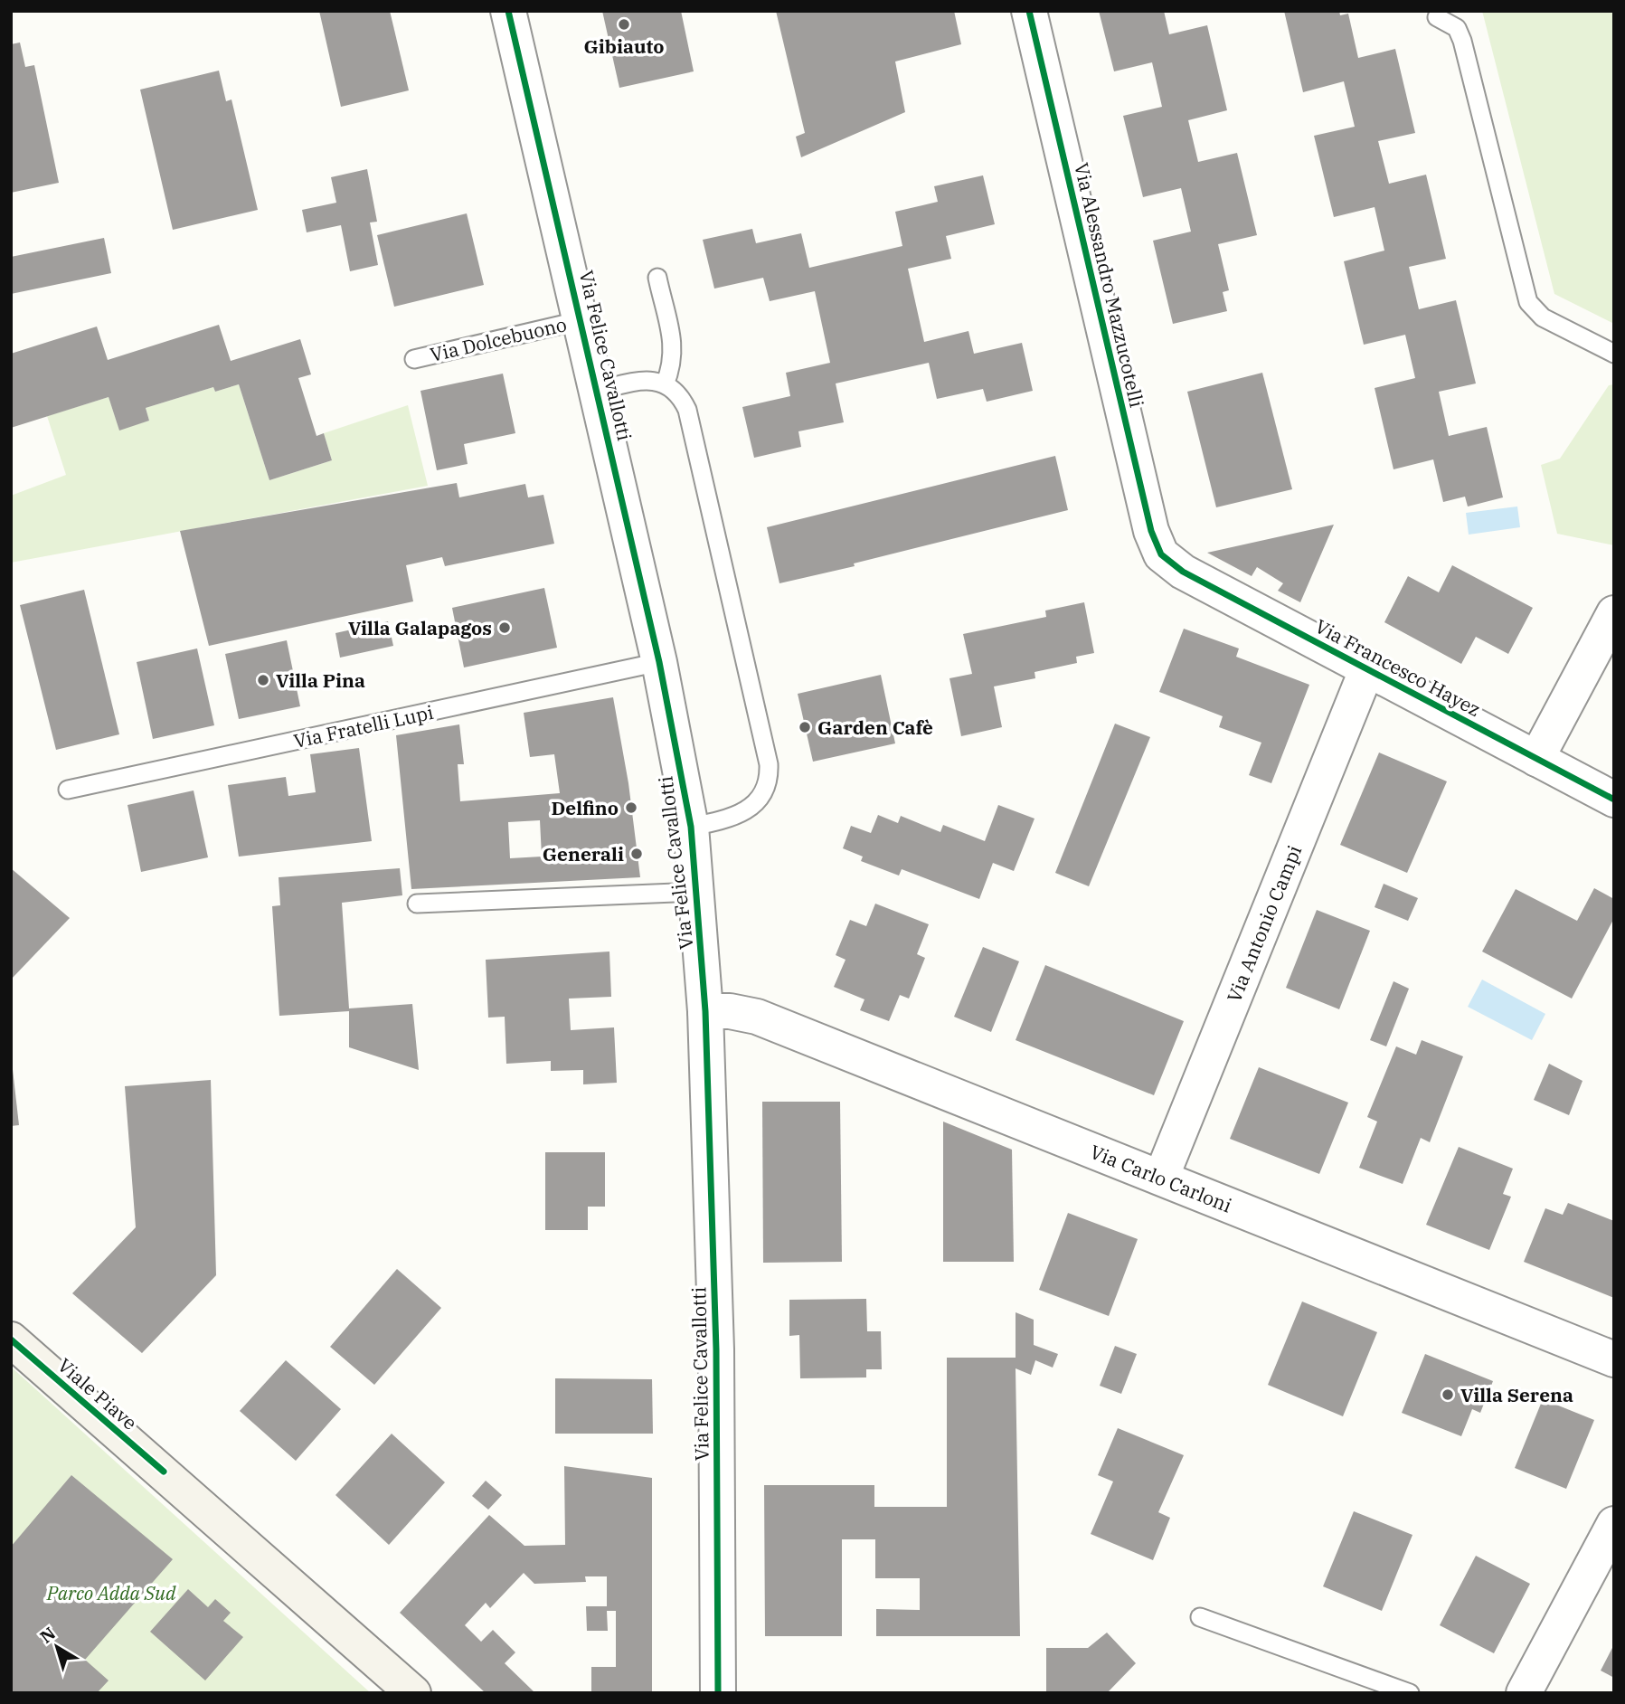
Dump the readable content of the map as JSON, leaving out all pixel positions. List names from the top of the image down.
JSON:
{
  "streets": {
    "street": [
      "Via Alessandro Mazzucotelli",
      "Via Felice Cavallotti",
      "Via Francesco Hayez",
      "Via Antonio Campi",
      "Via Carlo Carloni",
      "Viale Piave"
    ],
    "lane": ["Via Dolcebuono", "Via Fratelli Lupi"]
  },
  "crossings": [
    ["Via Alessandro Mazzucotelli", "Via Francesco Hayez"],
    ["Via Dolcebuono", "Via Felice Cavallotti"],
    ["Via Felice Cavallotti", "Via Fratelli Lupi"],
    ["Via Felice Cavallotti", "Via Carlo Carloni"],
    ["Via Francesco Hayez", "Via Antonio Campi"],
    ["Via Antonio Campi", "Via Carlo Carloni"]
  ],
  "parks": ["Parco Adda Sud"],
  "places": [
    "Gibiauto",
    "Villa Galapagos",
    "Villa Pina",
    "Garden Cafè",
    "Delfino",
    "Generali",
    "Villa Serena"
  ],
  "north": "top left"
}
